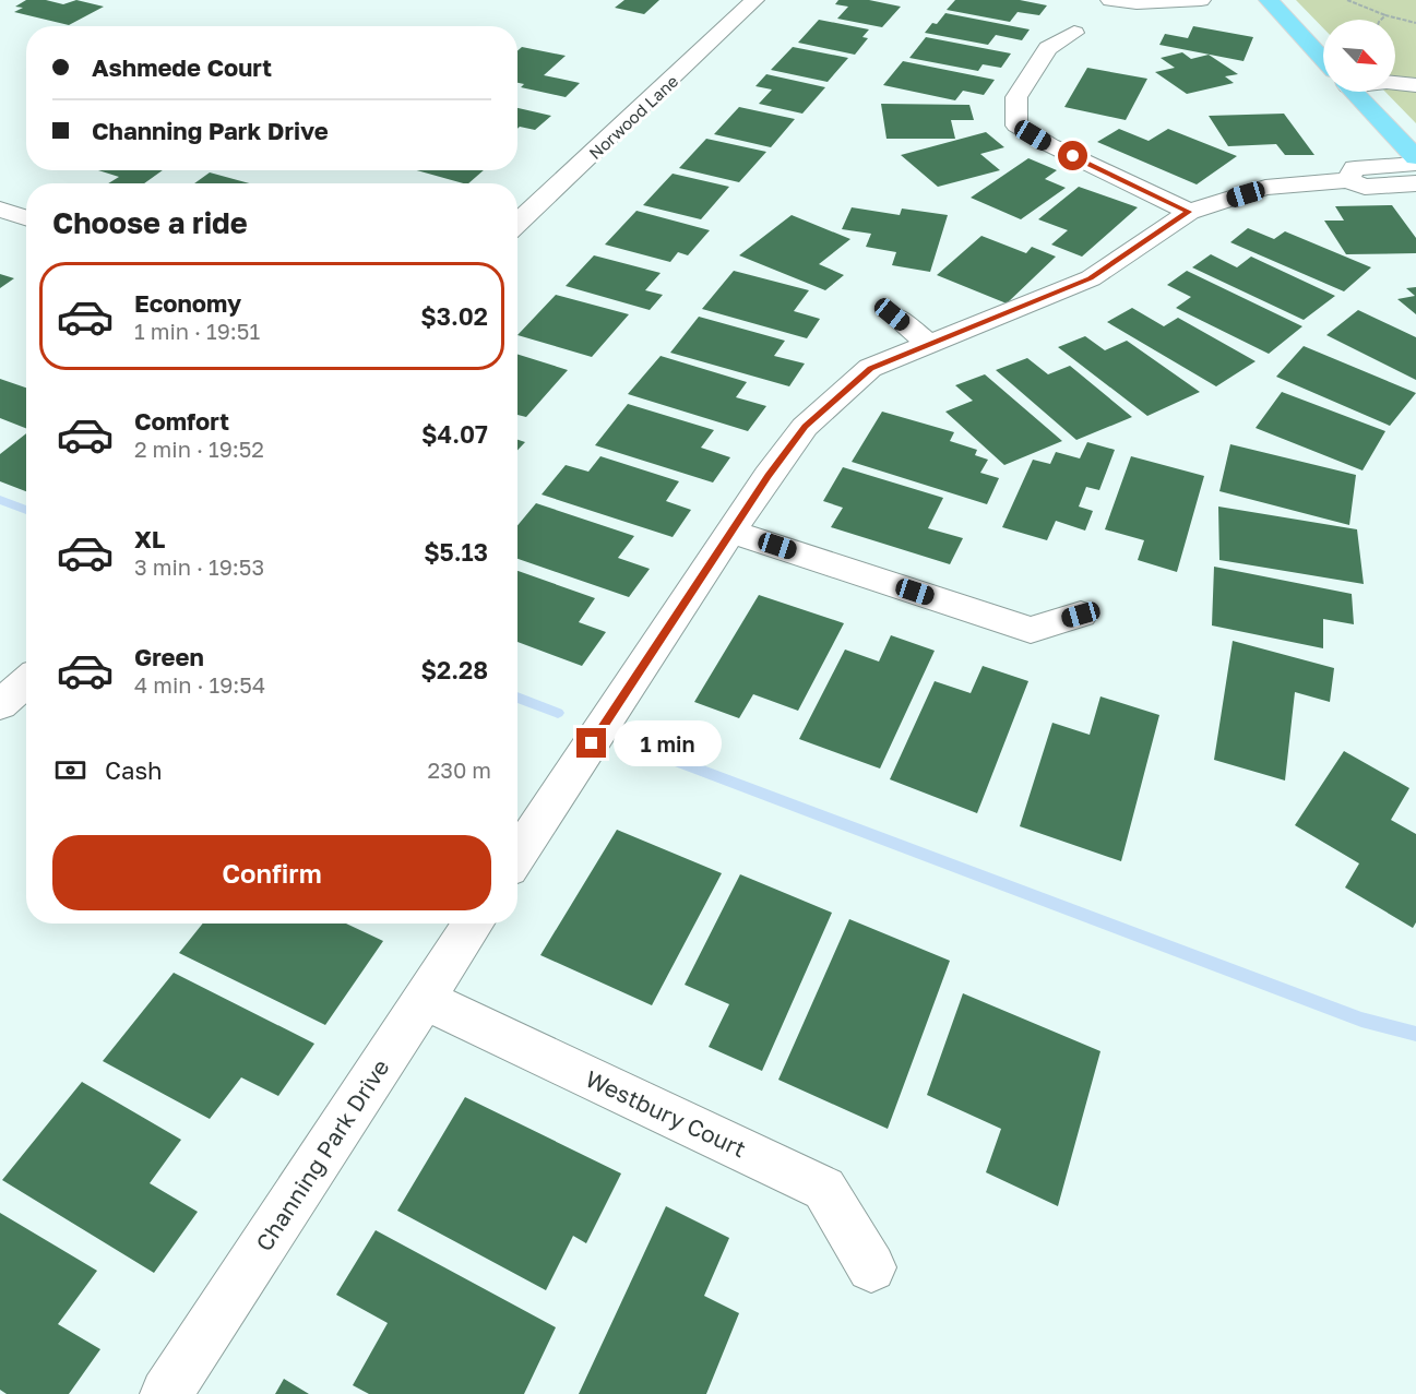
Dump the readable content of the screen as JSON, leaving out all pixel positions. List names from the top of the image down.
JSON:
{
  "streets": {
    "street": ["Norwood Lane", "Westbury Court", "Channing Park Drive"]
  },
  "crossings": [
    ["Westbury Court", "Channing Park Drive"]
  ],
  "north": "bottom right",
  "page": {
    "banner": ["Ashmede Court", "Channing Park Drive"],
    "heading": "Choose a ride",
    "list": [
      {
        "name": "Economy",
        "note": "1 min · 19:51",
        "value": "$3.02"
      },
      {
        "name": "Comfort",
        "note": "2 min · 19:52",
        "value": "$4.07"
      },
      {
        "name": "XL",
        "note": "3 min · 19:53",
        "value": "$5.13"
      },
      {
        "name": "Green",
        "note": "4 min · 19:54",
        "value": "$2.28"
      }
    ],
    "bubble": "1 min",
    "pay": ["Cash", "230 m"],
    "buttons": "Confirm"
  }
}
